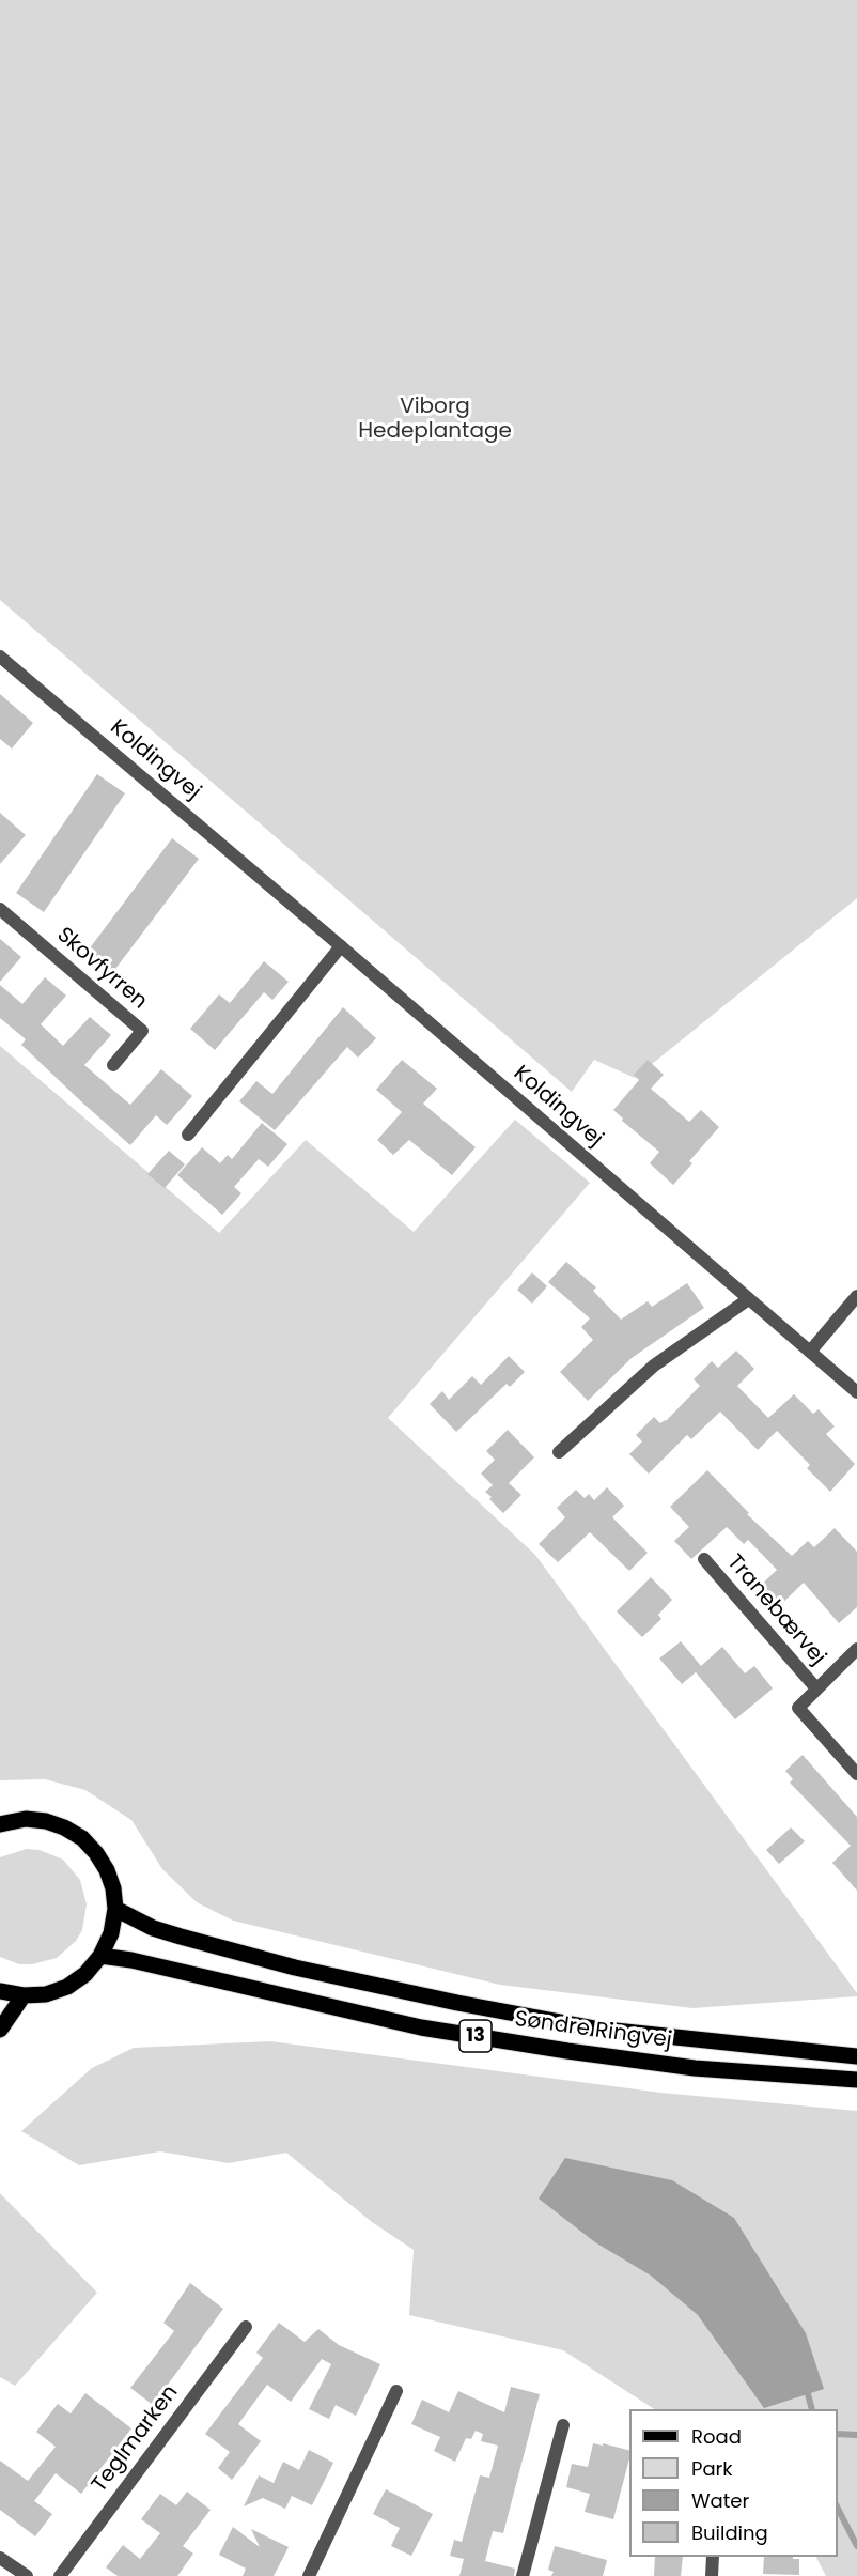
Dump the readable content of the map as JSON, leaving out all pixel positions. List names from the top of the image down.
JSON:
{
  "streets": {
    "main road": ["Søndre Ringvej", "13"],
    "street": [
      "Koldingvej",
      "Skovfyrren",
      "Tranebærvej",
      "Teglmarken"
    ]
  },
  "parks": ["Viborg Hedeplantage"],
  "legend": [
    "Road",
    "Park",
    "Water",
    "Building"
  ]
}
